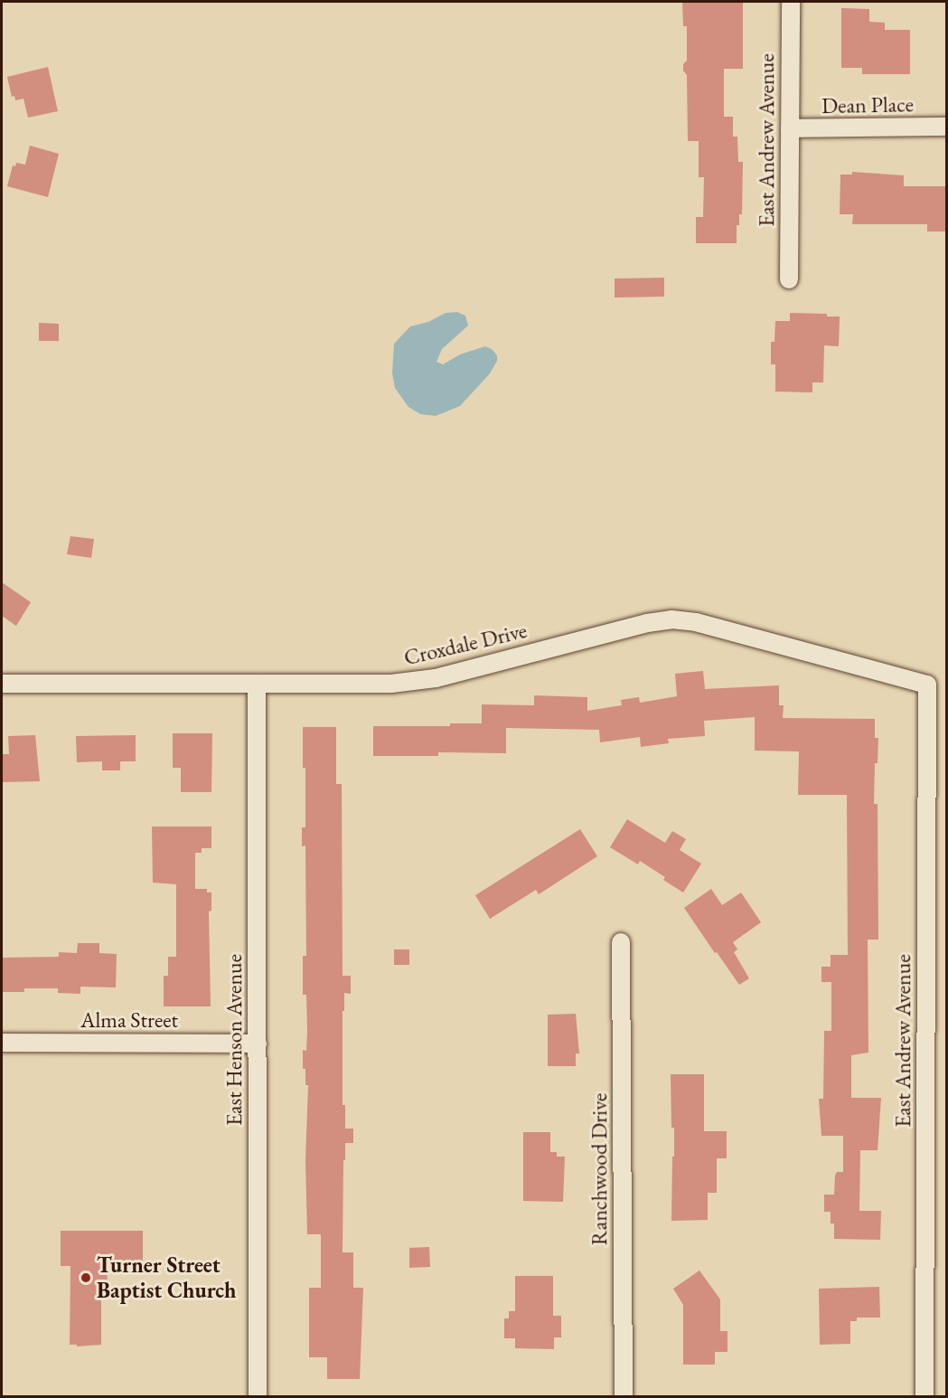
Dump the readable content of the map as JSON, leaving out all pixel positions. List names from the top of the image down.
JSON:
{
  "streets": {
    "street": [
      "Dean Place",
      "East Andrew Avenue",
      "Croxdale Drive",
      "Alma Street",
      "East Henson Avenue",
      "Ranchwood Drive"
    ]
  },
  "crossings": [
    ["Dean Place", "East Andrew Avenue"],
    ["East Andrew Avenue", "Croxdale Drive"],
    ["Croxdale Drive", "East Henson Avenue"],
    ["Alma Street", "East Henson Avenue"]
  ],
  "places": ["Turner Street Baptist Church"]
}
